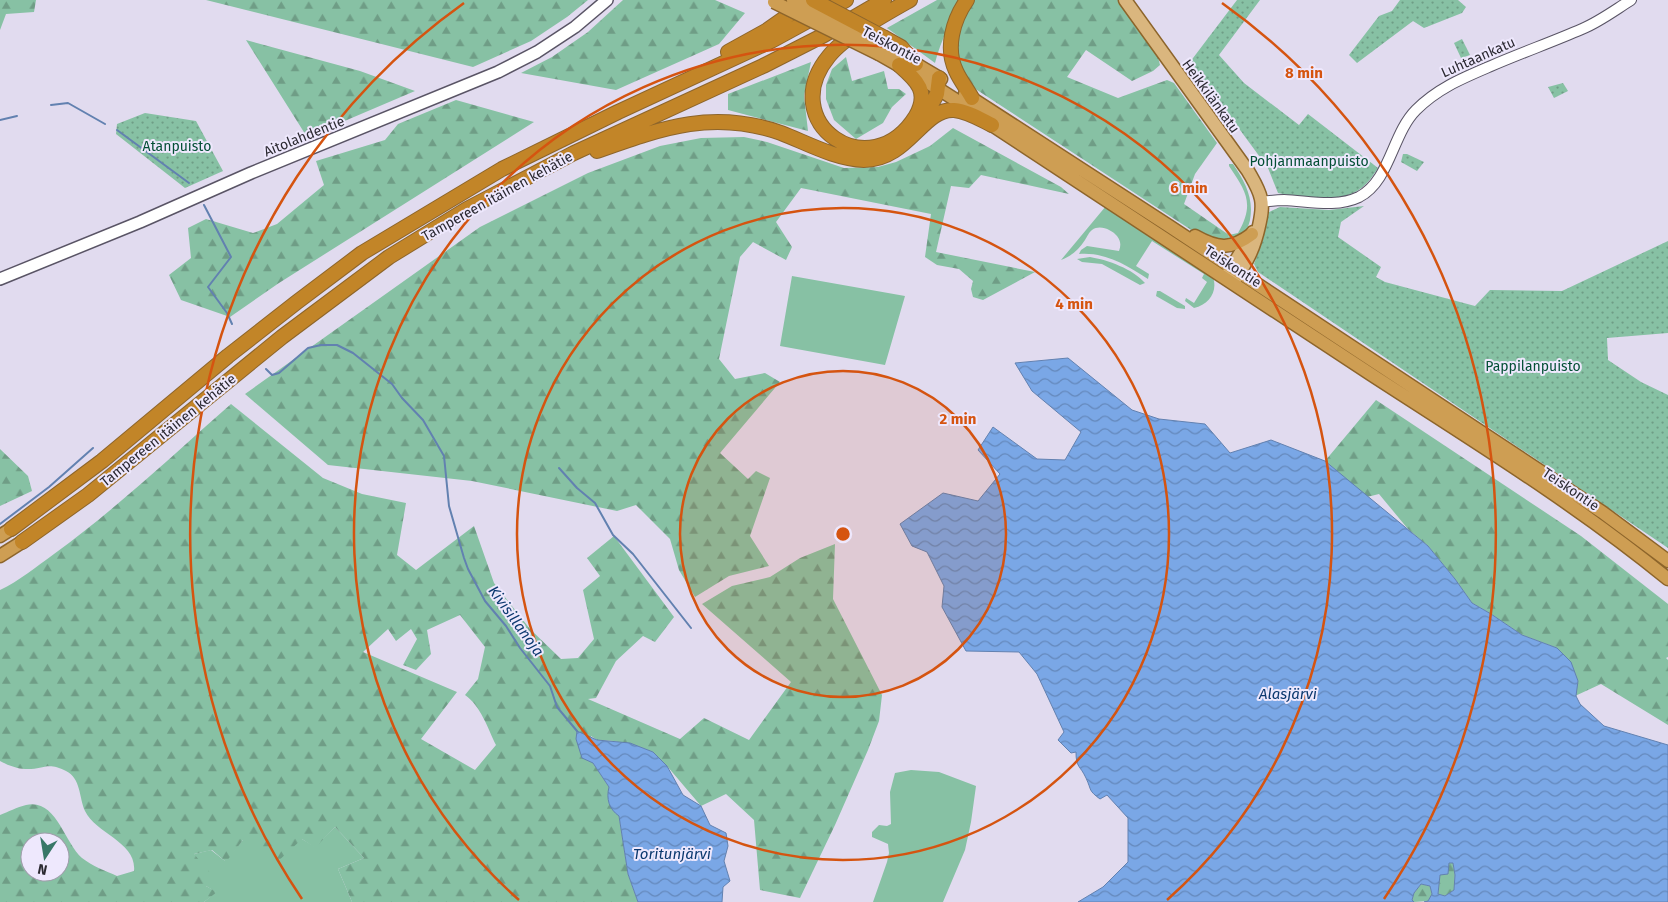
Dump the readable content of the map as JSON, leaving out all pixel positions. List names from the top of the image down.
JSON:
{
  "streets": {
    "highway": ["Teiskontie", "Tampereen itäinen kehätie"],
    "main road": ["Heikkilänkatu", "Aitolahdentie"],
    "street": ["Luhtaankatu"]
  },
  "crossings": [
    ["Luhtaankatu", "Heikkilänkatu"]
  ],
  "water": ["Kivisillanoja", "Alasjärvi", "Toritunjärvi"],
  "parks": ["Atanpuisto", "Pohjanmaanpuisto", "Pappilanpuisto"],
  "north": "bottom",
  "rings": [
    "8 min",
    "6 min",
    "4 min",
    "2 min"
  ]
}
